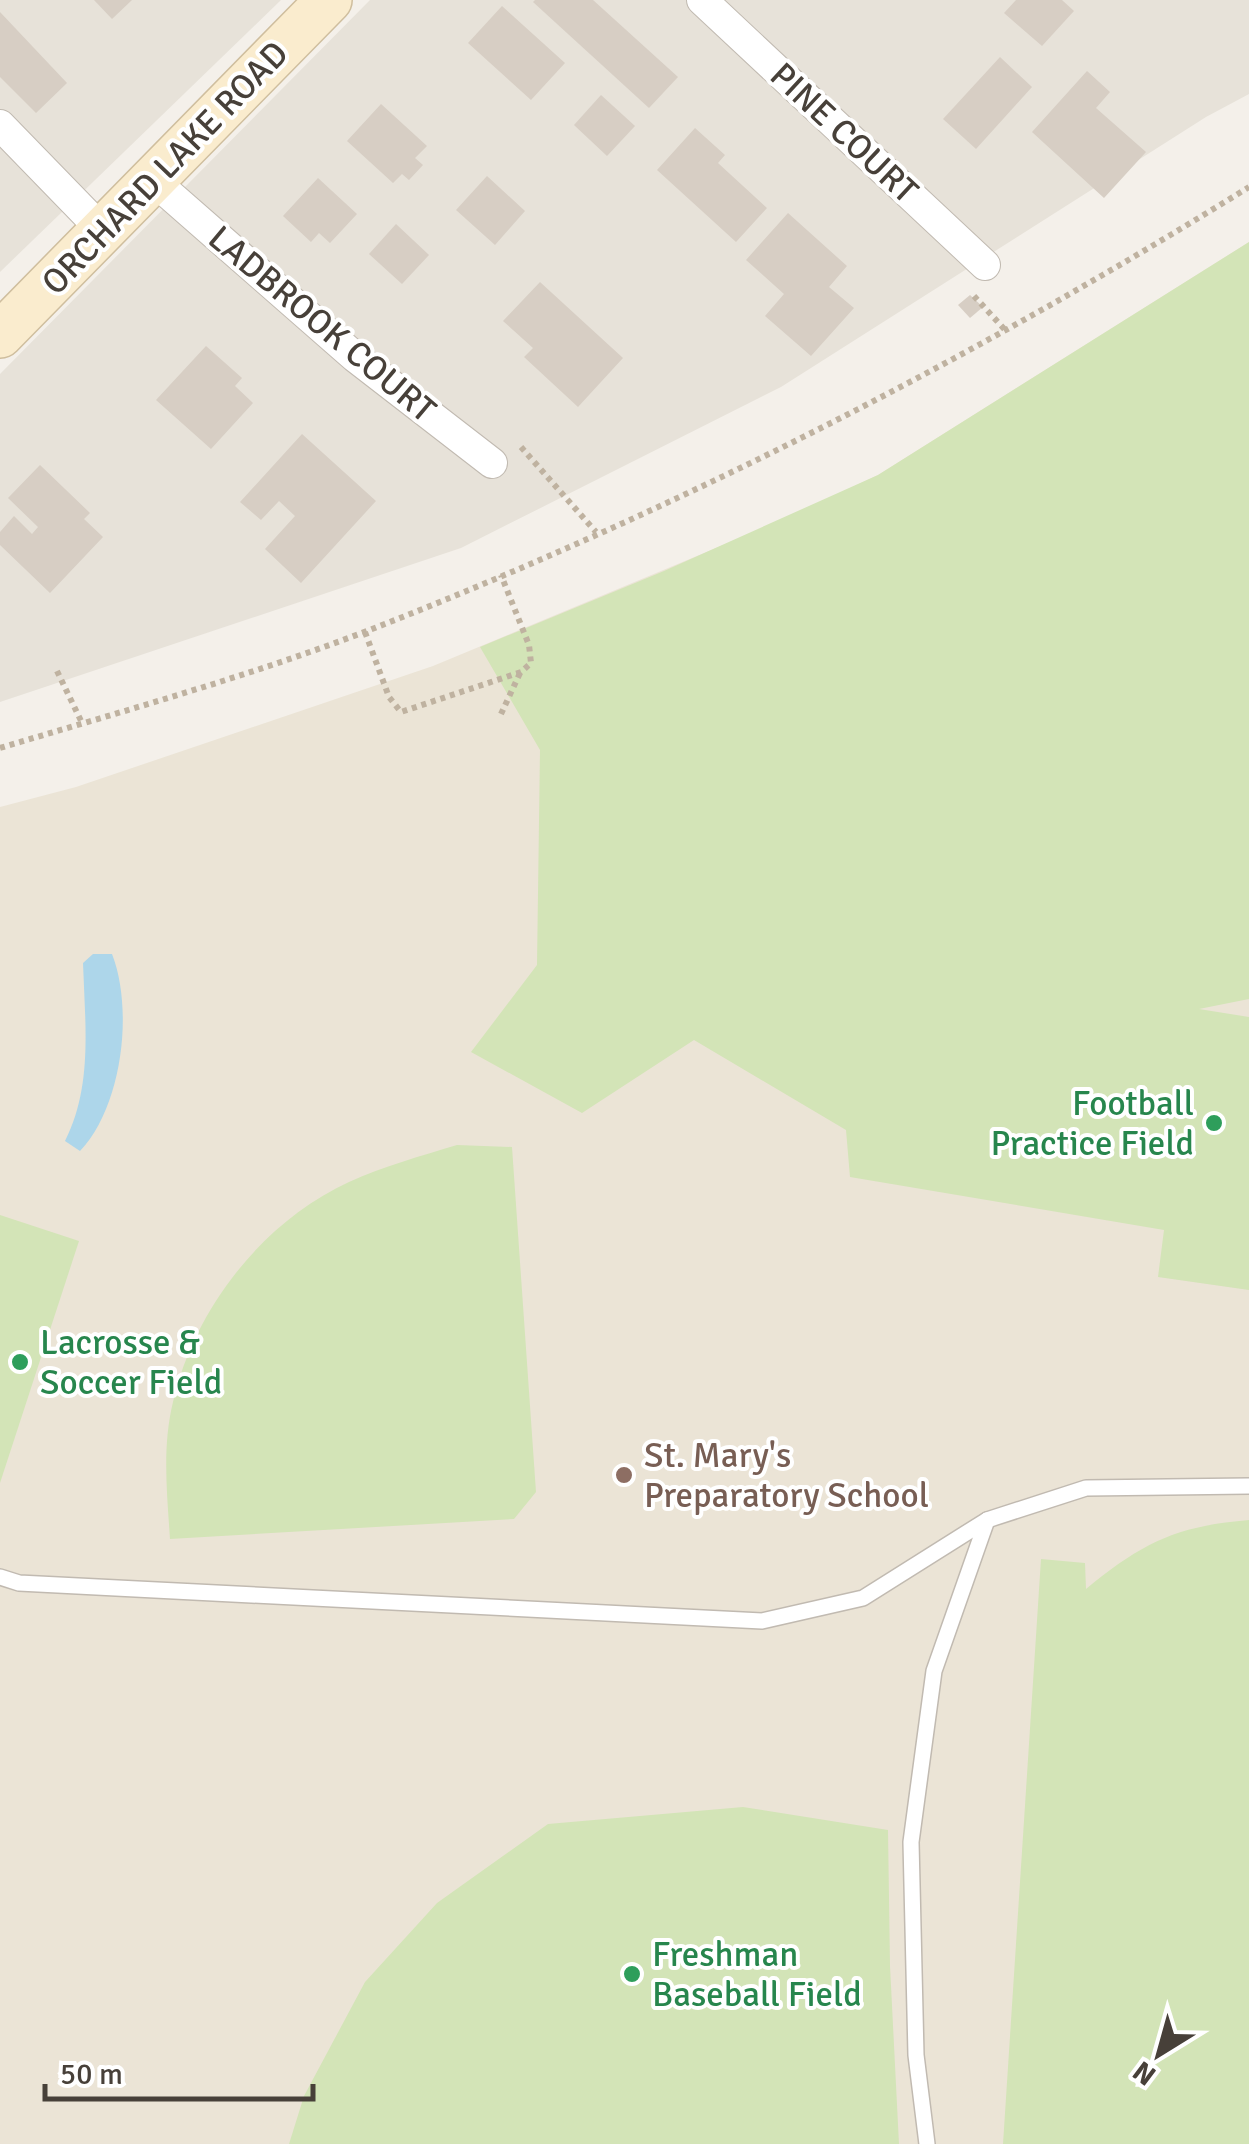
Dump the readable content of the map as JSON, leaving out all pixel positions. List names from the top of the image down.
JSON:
{
  "streets": {
    "main road": ["ORCHARD LAKE ROAD"],
    "street": ["PINE COURT", "LADBROOK COURT"]
  },
  "crossings": [
    ["ORCHARD LAKE ROAD", "LADBROOK COURT"]
  ],
  "places": [
    "Football Practice Field",
    "Lacrosse & Soccer Field",
    "St. Mary's Preparatory School",
    "Freshman Baseball Field"
  ],
  "scale_bar": "50 m",
  "north": "bottom left"
}
